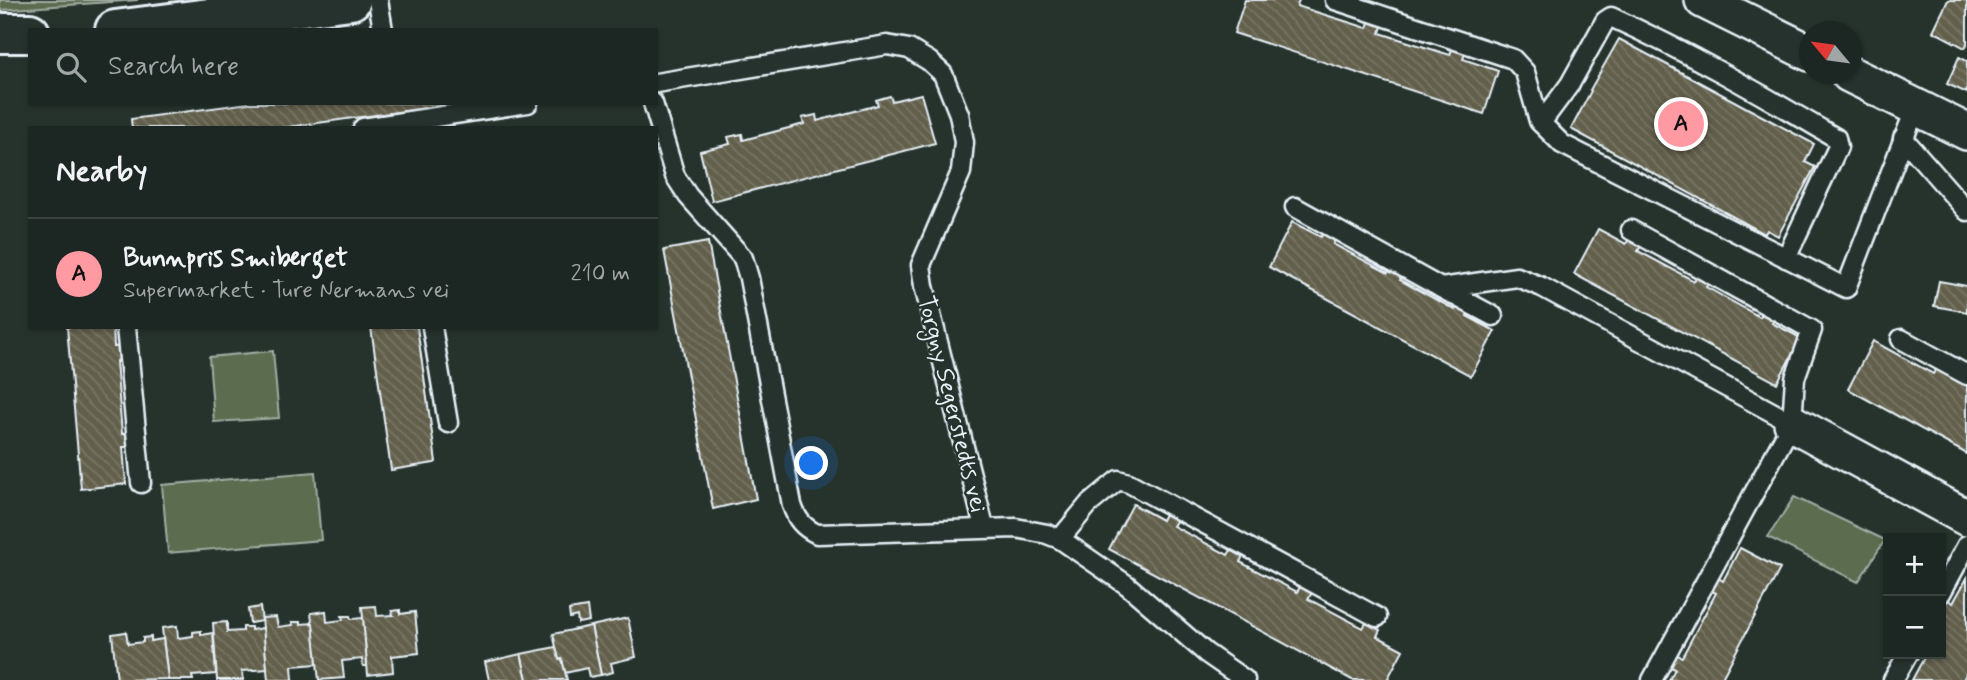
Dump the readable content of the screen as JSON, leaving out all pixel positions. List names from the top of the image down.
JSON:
{
  "streets": {
    "lane": ["Torgny Segerstedts vei"]
  },
  "north": "top left",
  "page": {
    "search": "Search here",
    "pins": "A",
    "heading": "Nearby",
    "list": [
      {
        "mark": "A",
        "name": "Bunnpris Smiberget",
        "note": "Supermarket · Ture Nermans vei",
        "value": "210 m"
      }
    ],
    "map_buttons": ["+", "−"]
  }
}
